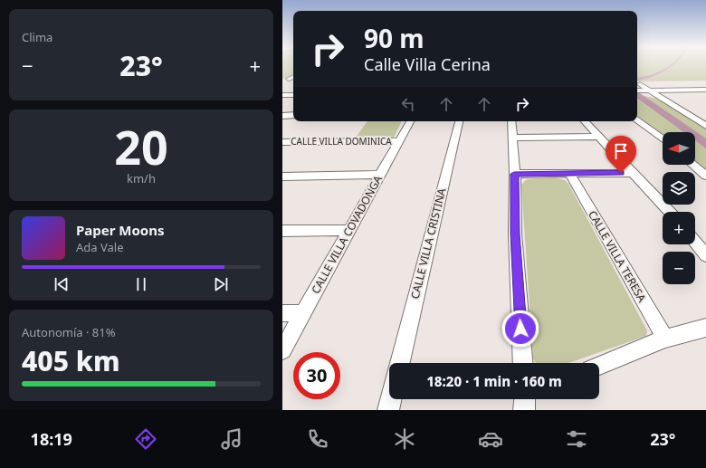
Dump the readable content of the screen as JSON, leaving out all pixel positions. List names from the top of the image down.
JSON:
{
  "streets": {
    "street": [
      "CALLE VILLA DOMINICA",
      "CALLE VILLA COVADONGA",
      "CALLE VILLA CRISTINA",
      "CALLE VILLA TERESA"
    ]
  },
  "crossings": [
    ["CALLE VILLA DOMINICA", "CALLE VILLA COVADONGA"]
  ],
  "north": "left",
  "page": {
    "tile": [
      "Clima",
      ["20", "km/h"],
      ["Autonomía · 81%", "405 km"]
    ],
    "turn": ["90 m", "Calle Villa Cerina"],
    "heat": ["−", "23°", "+"],
    "map_buttons": ["+", "−"],
    "song": ["Paper Moons", "Ada Vale"],
    "limit": "30",
    "trip": "18:20 · 1 min · 160 m",
    "tabs": ["18:19", "23°"]
  }
}
